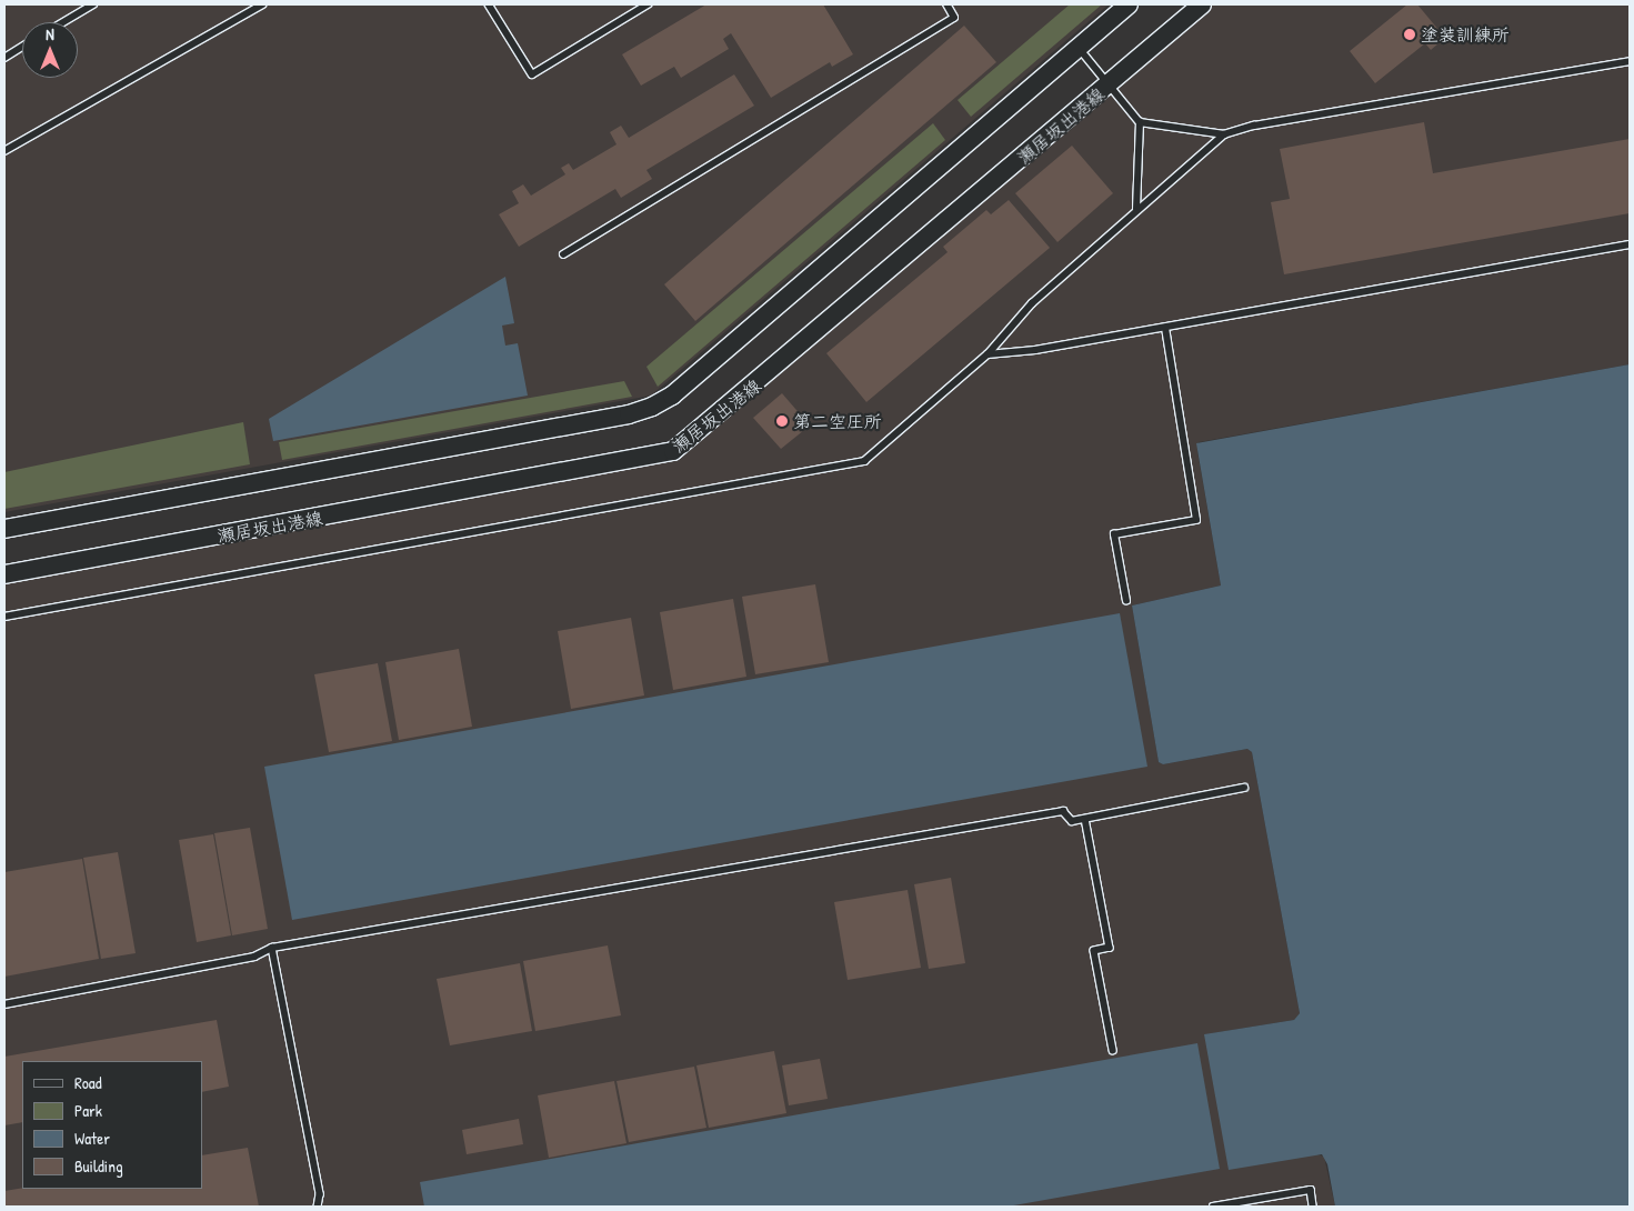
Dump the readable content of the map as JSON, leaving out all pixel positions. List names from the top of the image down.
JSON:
{
  "streets": {
    "main road": ["瀬居坂出港線"]
  },
  "places": ["塗装訓練所", "第二空圧所"],
  "legend": [
    "Road",
    "Park",
    "Water",
    "Building"
  ],
  "north": "top"
}
